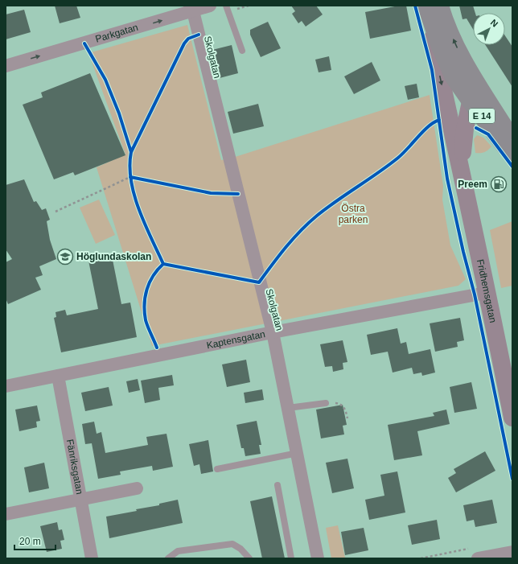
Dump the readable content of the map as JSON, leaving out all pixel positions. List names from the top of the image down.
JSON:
{
  "streets": {
    "highway": ["E 14", "Fridhemsgatan"],
    "street": [
      "Parkgatan",
      "Skolgatan",
      "Kaptensgatan",
      "Fänriksgatan"
    ]
  },
  "crossings": [
    ["Parkgatan", "Skolgatan"],
    ["Skolgatan", "Kaptensgatan"],
    ["E 14", "Fridhemsgatan"],
    ["Fridhemsgatan", "Kaptensgatan"],
    ["Kaptensgatan", "Fänriksgatan"]
  ],
  "one_way": ["Parkgatan"],
  "parks": ["Östra parken"],
  "places": {
    "fuel station": ["Preem"],
    "school or university": ["Höglundaskolan"]
  },
  "scale_bar": "20 m",
  "north": "top right"
}
